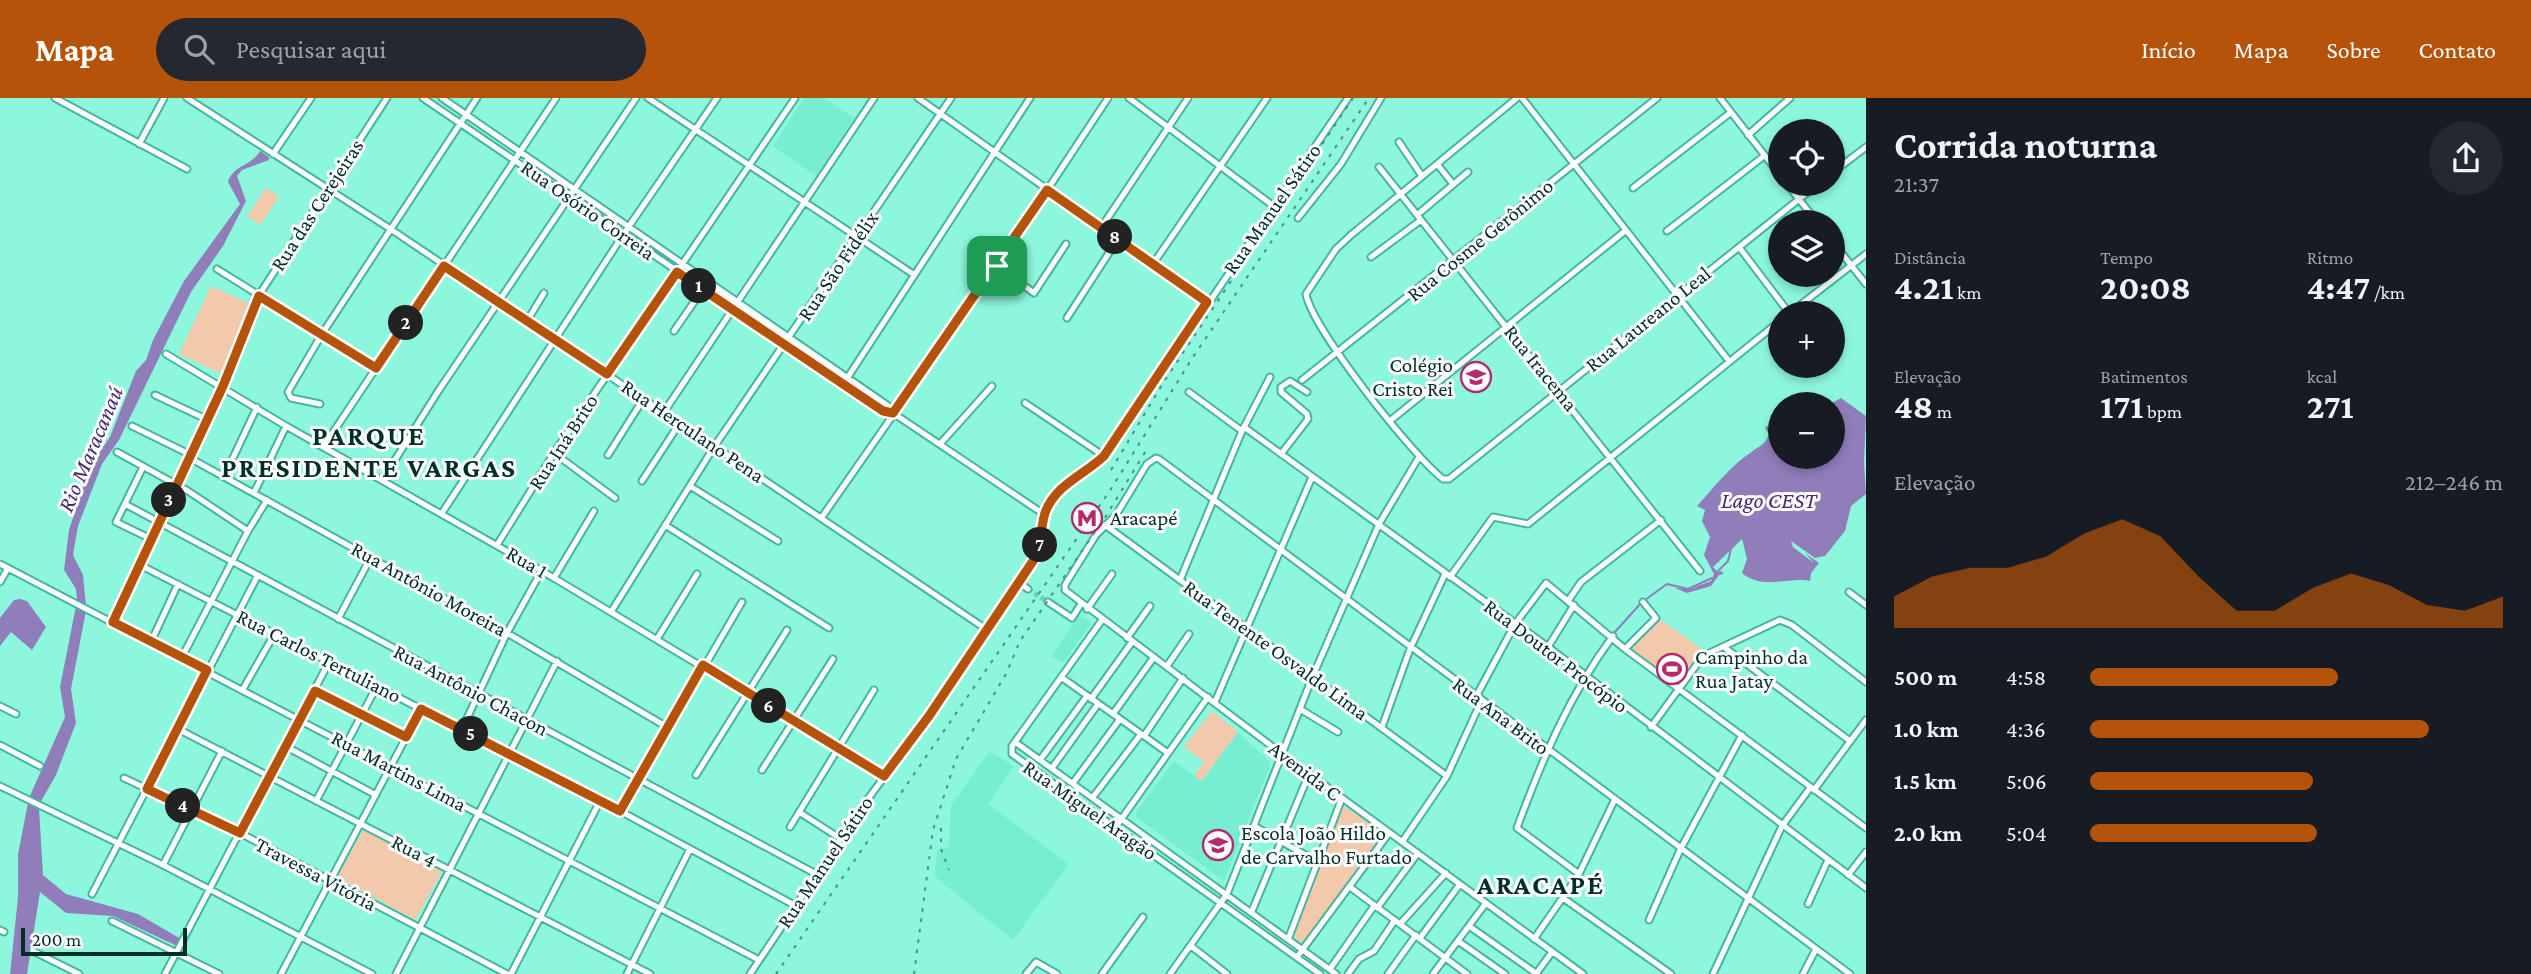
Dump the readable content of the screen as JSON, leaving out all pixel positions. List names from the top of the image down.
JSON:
{
  "streets": {
    "street": [
      "Rua das Cerejeiras",
      "Rua Manuel Sátiro",
      "Rua Osório Correia",
      "Rua Cosme Gerônimo",
      "Rua São Fidélix",
      "Rua Laureano Leal",
      "Rua Iracema",
      "Rua Herculano Pena",
      "Rua Iná Brito",
      "Rua 1",
      "Rua Antônio Moreira",
      "Rua Tenente Osvaldo Lima",
      "Rua Carlos Tertuliano",
      "Rua Doutor Procópio",
      "Rua Antônio Chacon",
      "Rua Ana Brito",
      "Rua Martins Lima",
      "Avenida C",
      "Rua Miguel Aragão",
      "Rua 4",
      "Travessa Vitória"
    ]
  },
  "crossings": [
    ["Rua das Cerejeiras", "Rua Herculano Pena"],
    ["Rua das Cerejeiras", "Rua 1"],
    ["Rua das Cerejeiras", "Rua Antônio Moreira"],
    ["Rua das Cerejeiras", "Rua Carlos Tertuliano"],
    ["Rua das Cerejeiras", "Rua Antônio Chacon"],
    ["Rua das Cerejeiras", "Rua Martins Lima"],
    ["Rua Manuel Sátiro", "Rua Osório Correia"],
    ["Rua Manuel Sátiro", "Rua Herculano Pena"],
    ["Rua Manuel Sátiro", "Rua 1"],
    ["Rua Manuel Sátiro", "Rua Carlos Tertuliano"],
    ["Rua Manuel Sátiro", "Rua Antônio Chacon"],
    ["Rua Manuel Sátiro", "Rua Martins Lima"],
    ["Rua Osório Correia", "Rua São Fidélix"],
    ["Rua Osório Correia", "Rua Iná Brito"],
    ["Rua Cosme Gerônimo", "Rua Iracema"],
    ["Rua São Fidélix", "Rua Herculano Pena"],
    ["Rua São Fidélix", "Rua 1"],
    ["Rua Laureano Leal", "Rua Iracema"],
    ["Rua Herculano Pena", "Rua Iná Brito"],
    ["Rua Iná Brito", "Rua 1"],
    ["Rua Tenente Osvaldo Lima", "Rua Ana Brito"],
    ["Rua Tenente Osvaldo Lima", "Avenida C"],
    ["Rua Ana Brito", "Avenida C"]
  ],
  "districts": ["PARQUE PRESIDENTE VARGAS", "ARACAPÉ"],
  "water": ["Rio Maracanaú", "Lago CEST"],
  "places": {
    "school or university": ["Colégio Cristo Rei", "Escola João Hildo de Carvalho Furtado"],
    "metro station": ["Aracapé"],
    "sports": ["Campinho da Rua Jatay"]
  },
  "scale_bar": "200 m",
  "page": {
    "header": "Mapa",
    "search": "Pesquisar aqui",
    "nav": [
      "Início",
      "Mapa",
      "Sobre",
      "Contato"
    ],
    "heading": ["Corrida noturna", "21:37"],
    "map_buttons": ["+", "−"],
    "stats": [
      ["Distância", "4.21 km"],
      ["Tempo", "20:08"],
      ["Ritmo", "4:47 /km"],
      ["Elevação", "48 m"],
      ["Batimentos", "171 bpm"],
      ["kcal", "271"]
    ],
    "pins": [
      "8",
      "1",
      "2",
      "3",
      "7",
      "6",
      "5",
      "4"
    ],
    "chart": ["Elevação", "212–246 m"],
    "list": [
      {
        "name": "500 m",
        "note": "4:58"
      },
      {
        "name": "1.0 km",
        "note": "4:36"
      },
      {
        "name": "1.5 km",
        "note": "5:06"
      },
      {
        "name": "2.0 km",
        "note": "5:04"
      }
    ],
    "scale": "200 m"
  }
}
